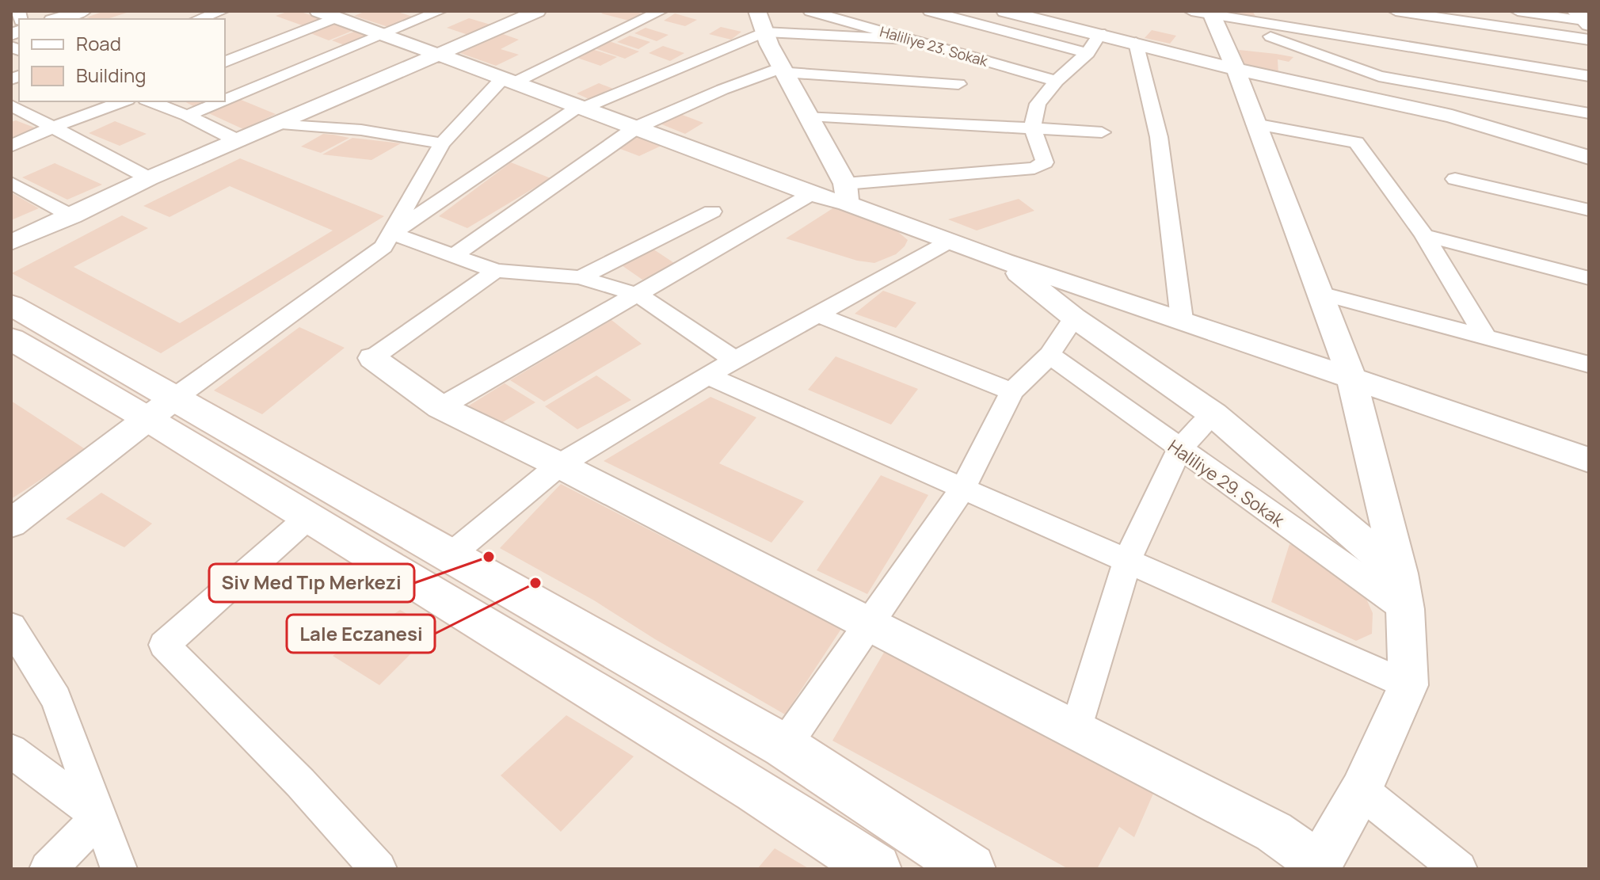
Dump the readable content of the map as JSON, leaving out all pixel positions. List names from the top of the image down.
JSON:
{
  "streets": {
    "street": ["Haliliye 23. Sokak", "Haliliye 29. Sokak"]
  },
  "places": ["Siv Med Tıp Merkezi", "Lale Eczanesi"],
  "legend": ["Road", "Building"]
}
